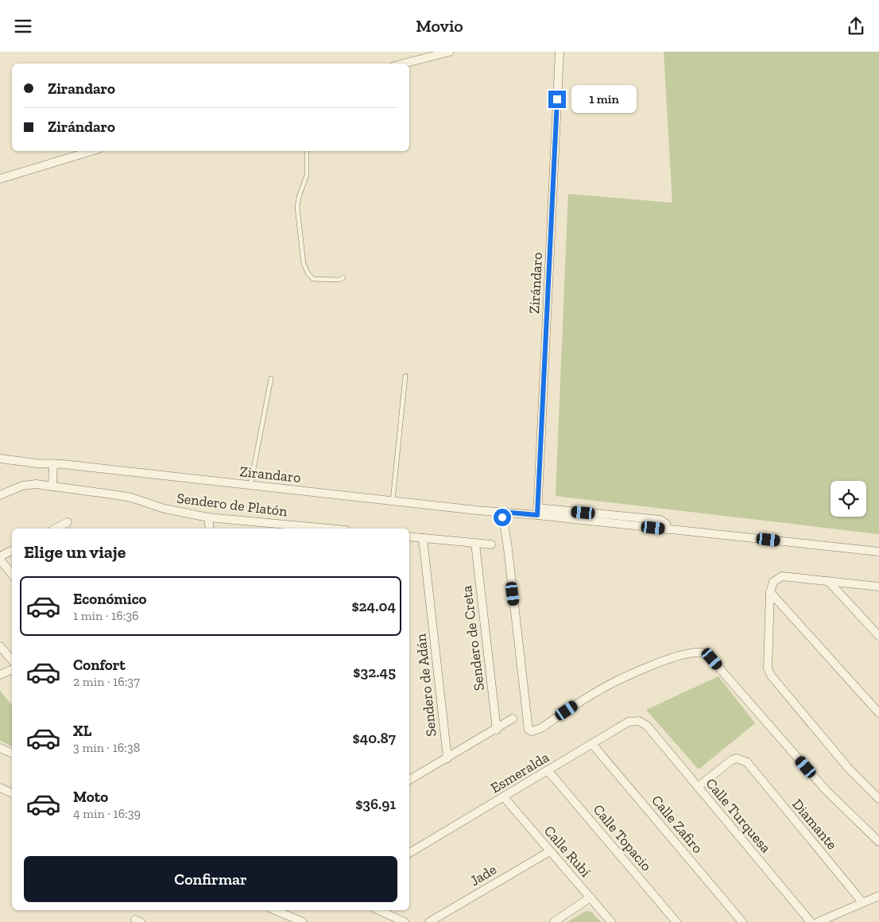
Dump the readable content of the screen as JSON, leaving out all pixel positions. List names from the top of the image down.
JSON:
{
  "streets": {
    "street": [
      "Zirándaro",
      "Zirandaro",
      "Sendero de Platón",
      "Sendero de Creta",
      "Sendero de Adán",
      "Esmeralda",
      "Calle Turquesa",
      "Calle Zafiro",
      "Diamante",
      "Calle Topacio",
      "Calle Rubí",
      "Jade"
    ]
  },
  "crossings": [
    ["Zirándaro", "Zirandaro"],
    ["Esmeralda", "Calle Turquesa"],
    ["Esmeralda", "Calle Zafiro"],
    ["Esmeralda", "Calle Topacio"],
    ["Esmeralda", "Calle Rubí"],
    ["Calle Turquesa", "Diamante"],
    ["Calle Rubí", "Jade"]
  ],
  "page": {
    "header": "Movio",
    "banner": ["Zirandaro", "Zirándaro"],
    "bubble": "1 min",
    "heading": "Elige un viaje",
    "list": [
      {
        "name": "Económico",
        "note": "1 min · 16:36",
        "value": "$24.04"
      },
      {
        "name": "Confort",
        "note": "2 min · 16:37",
        "value": "$32.45"
      },
      {
        "name": "XL",
        "note": "3 min · 16:38",
        "value": "$40.87"
      },
      {
        "name": "Moto",
        "note": "4 min · 16:39",
        "value": "$36.91"
      }
    ],
    "buttons": "Confirmar"
  }
}
